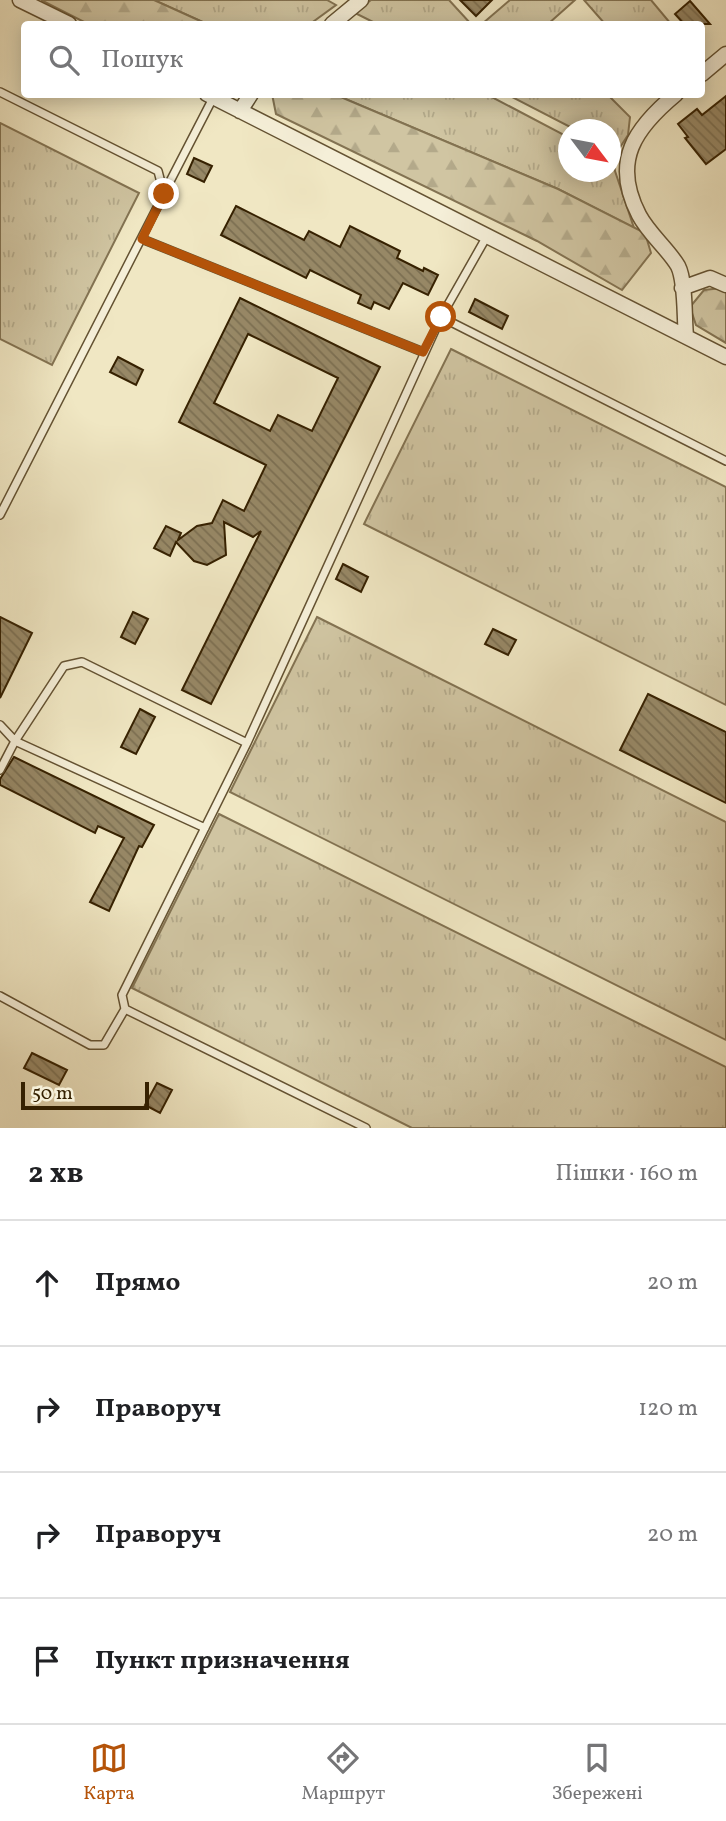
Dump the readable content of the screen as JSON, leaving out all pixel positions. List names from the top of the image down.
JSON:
{
  "scale_bar": "50 m",
  "north": "bottom right",
  "page": {
    "search": "Пошук",
    "scale": "50 m",
    "heading": ["2 хв", "Пішки · 160 m"],
    "list": [
      ["Прямо", "20 m"],
      ["Праворуч", "120 m"],
      ["Праворуч", "20 m"],
      "Пункт призначення"
    ],
    "nav": ["Карта", "Маршрут", "Збережені"]
  }
}
